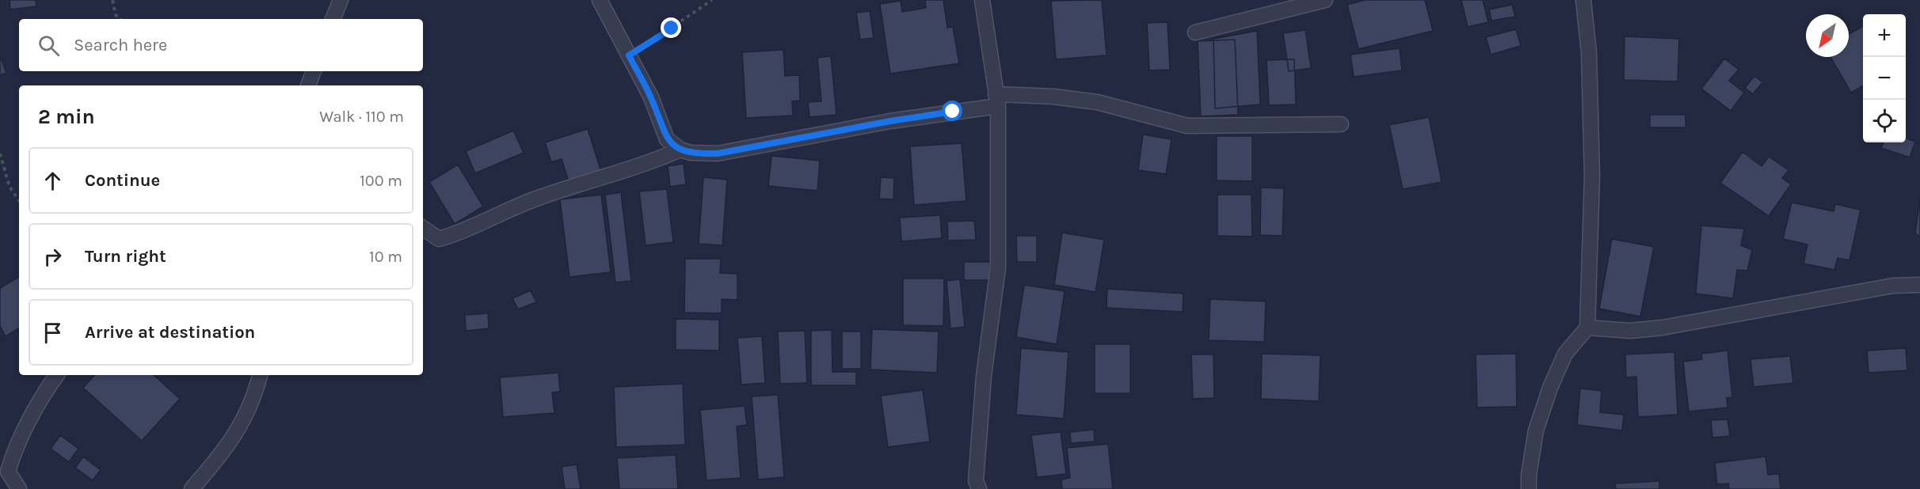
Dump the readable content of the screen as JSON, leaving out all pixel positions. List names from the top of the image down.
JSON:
{
  "north": "bottom left",
  "page": {
    "map_buttons": ["+", "−"],
    "search": "Search here",
    "heading": ["2 min", "Walk · 110 m"],
    "list": [
      ["Continue", "100 m"],
      ["Turn right", "10 m"],
      "Arrive at destination"
    ]
  }
}
